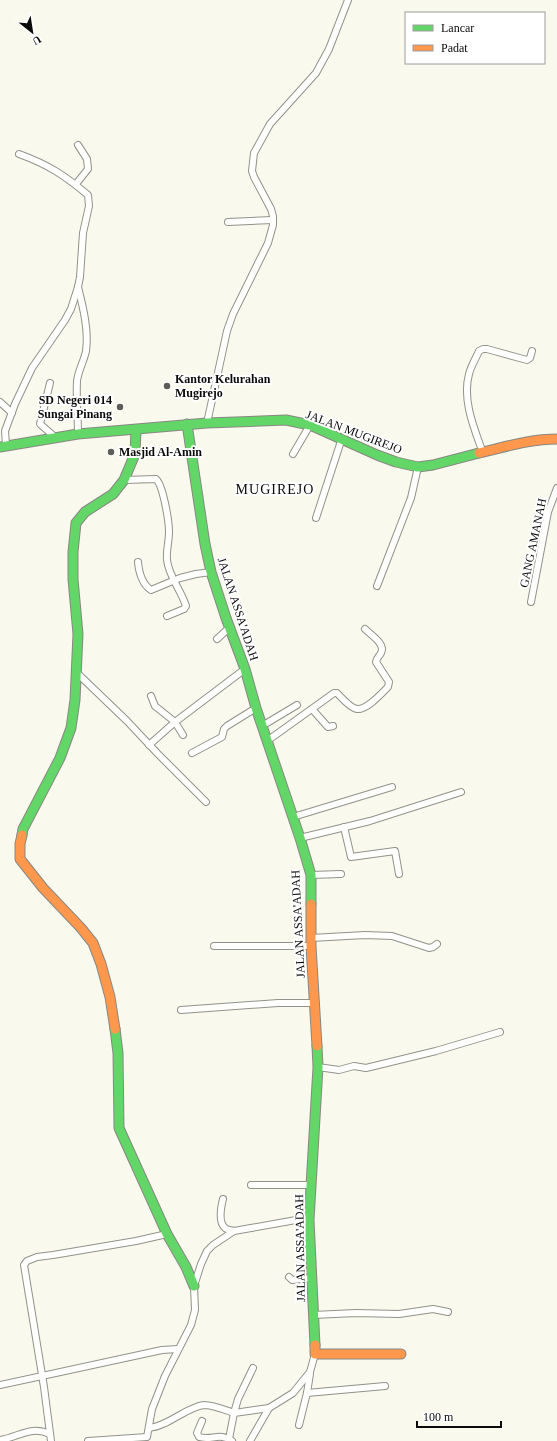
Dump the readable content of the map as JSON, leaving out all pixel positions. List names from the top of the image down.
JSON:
{
  "streets": {
    "street": ["JALAN MUGIREJO", "GANG AMANAH", "JALAN ASSA'ADAH"]
  },
  "crossings": [
    ["JALAN MUGIREJO", "JALAN ASSA'ADAH"]
  ],
  "districts": ["MUGIREJO"],
  "places": ["Kantor Kelurahan Mugirejo", "SD Negeri 014 Sungai Pinang", "Masjid Al-Amin"],
  "legend": ["Lancar", "Padat"],
  "scale_bar": "100 m",
  "north": "bottom right"
}
